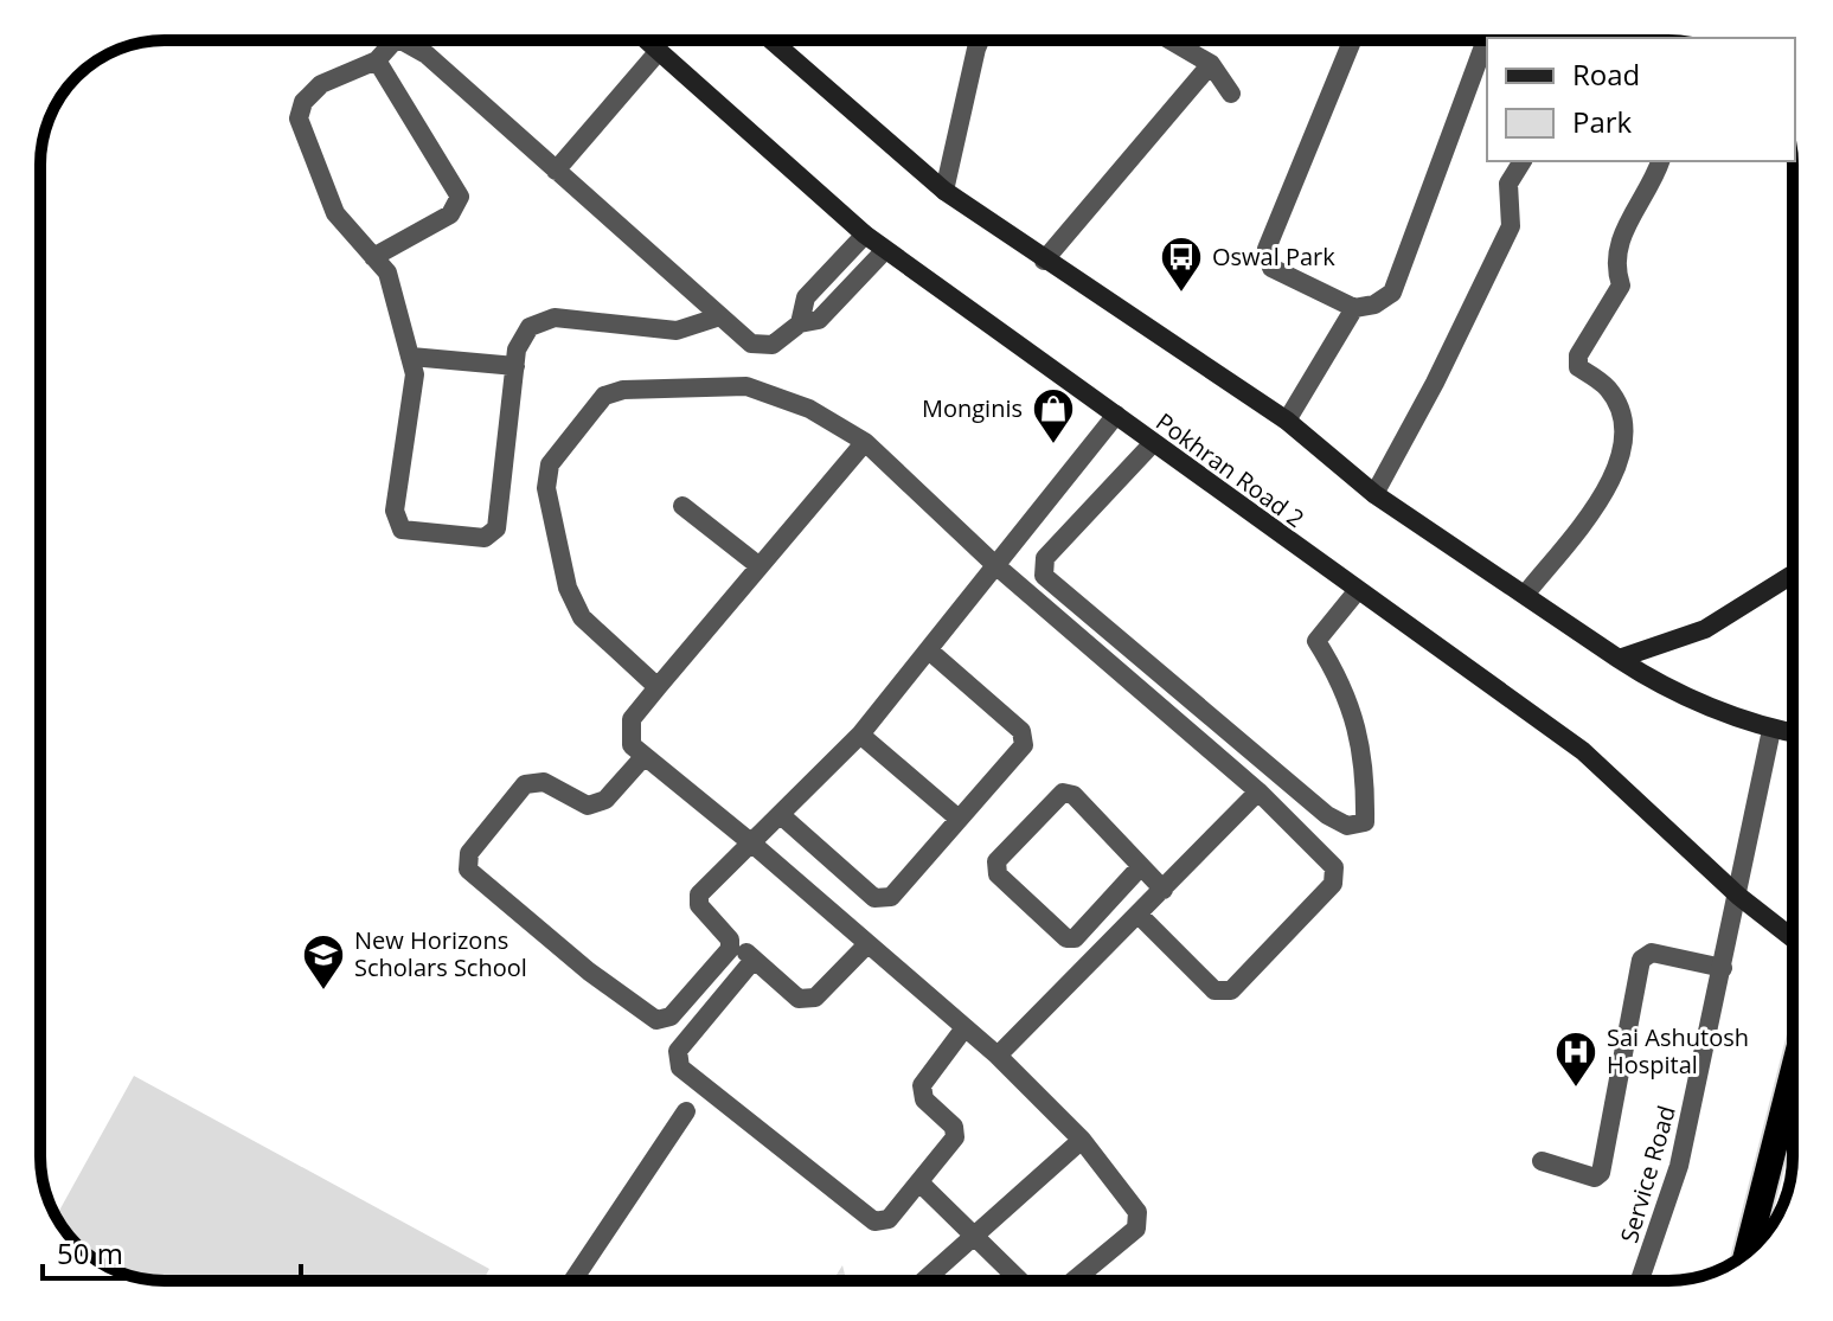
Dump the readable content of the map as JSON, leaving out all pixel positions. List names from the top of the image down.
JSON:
{
  "streets": {
    "main road": ["Pokhran Road 2"],
    "street": ["Service Road"]
  },
  "crossings": [
    ["Pokhran Road 2", "Service Road"]
  ],
  "places": {
    "bus stop": ["Oswal Park"],
    "shop": ["Monginis"],
    "school or university": ["New Horizons Scholars School"],
    "hospital": ["Sai Ashutosh Hospital"]
  },
  "legend": ["Road", "Park"],
  "scale_bar": "50 m"
}
